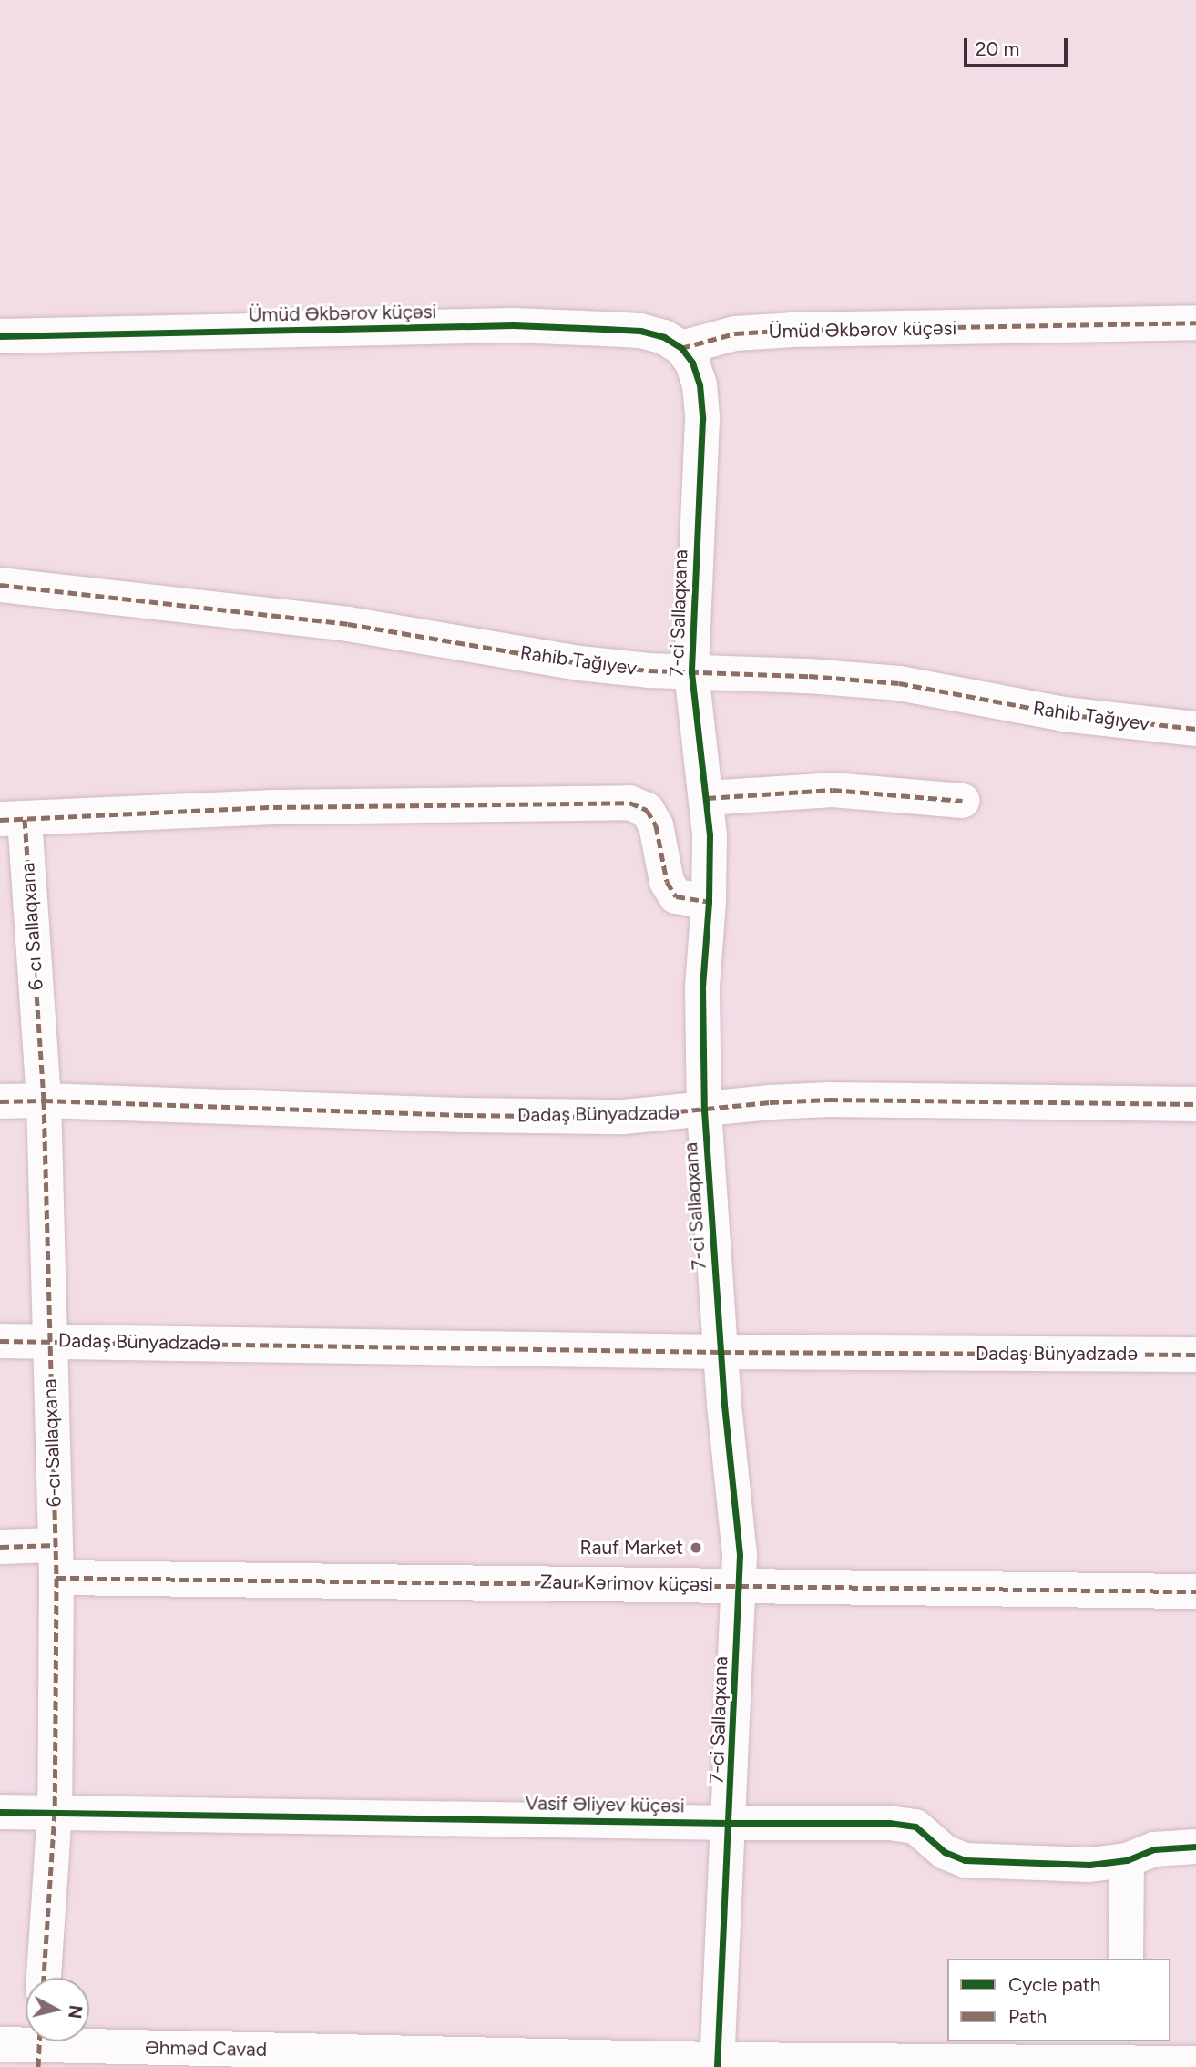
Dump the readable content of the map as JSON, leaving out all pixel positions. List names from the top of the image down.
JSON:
{
  "streets": {
    "street": [
      "Ümüd Əkbərov küçəsi",
      "7-ci Sallaqxana",
      "Rahib Tağıyev",
      "6-cı Sallaqxana",
      "Dadaş Bünyadzadə",
      "Zaur Kərimov küçəsi",
      "Vasif Əliyev küçəsi",
      "Əhməd Cavad"
    ]
  },
  "crossings": [
    ["Ümüd Əkbərov küçəsi", "7-ci Sallaqxana"],
    ["7-ci Sallaqxana", "Rahib Tağıyev"],
    ["7-ci Sallaqxana", "Dadaş Bünyadzadə"],
    ["7-ci Sallaqxana", "Zaur Kərimov küçəsi"],
    ["7-ci Sallaqxana", "Vasif Əliyev küçəsi"],
    ["7-ci Sallaqxana", "Əhməd Cavad"],
    ["6-cı Sallaqxana", "Dadaş Bünyadzadə"],
    ["6-cı Sallaqxana", "Zaur Kərimov küçəsi"],
    ["6-cı Sallaqxana", "Vasif Əliyev küçəsi"]
  ],
  "places": ["Rauf Market"],
  "legend": ["Cycle path", "Path"],
  "scale_bar": "20 m",
  "north": "right"
}
